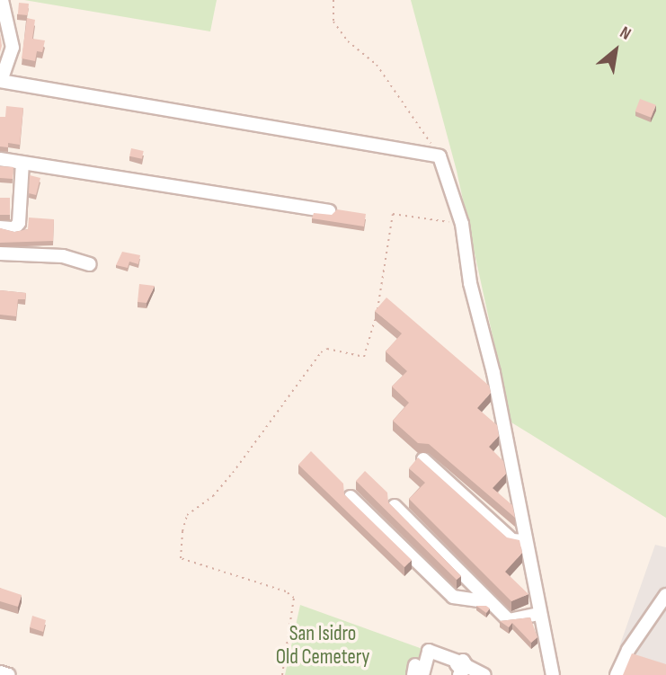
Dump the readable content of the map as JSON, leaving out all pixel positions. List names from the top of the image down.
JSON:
{
  "parks": ["San Isidro Old Cemetery"],
  "north": "top right"
}
